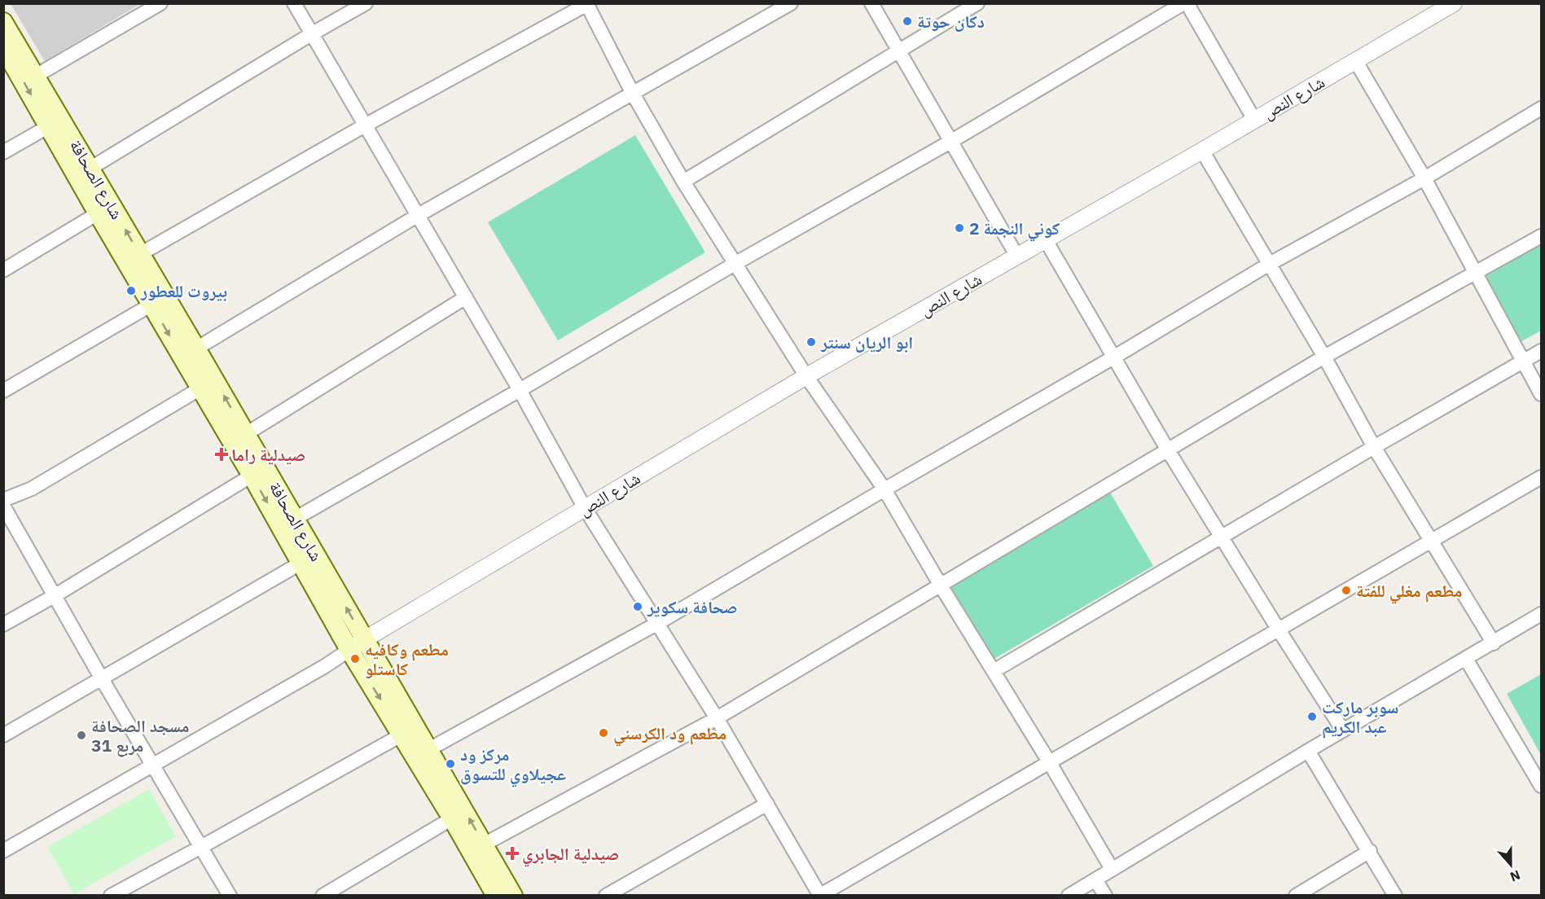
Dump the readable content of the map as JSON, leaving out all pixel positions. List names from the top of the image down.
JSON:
{
  "streets": {
    "main road": ["شارع الصحافة"],
    "street": ["شارع النص"]
  },
  "crossings": [
    ["شارع النص", "شارع الصحافة"]
  ],
  "places": {
    "other": [
      "دكان حوتة",
      "كوني النجمة 2",
      "بيروت للعطور",
      "ابو الريان سنتر",
      "مطعم مغلي للفتة",
      "صحافة سكوير",
      "مطعم وكافيه كاستلو",
      "سوبر ماركت عبد الكريم",
      "مطعم ود الكرسني",
      "مسجد الصحافة مربع 31",
      "مركز ود عجيلاوي للتسوق"
    ],
    "health": ["صيدلية راما", "صيدلية الجابري"]
  },
  "north": "bottom"
}
